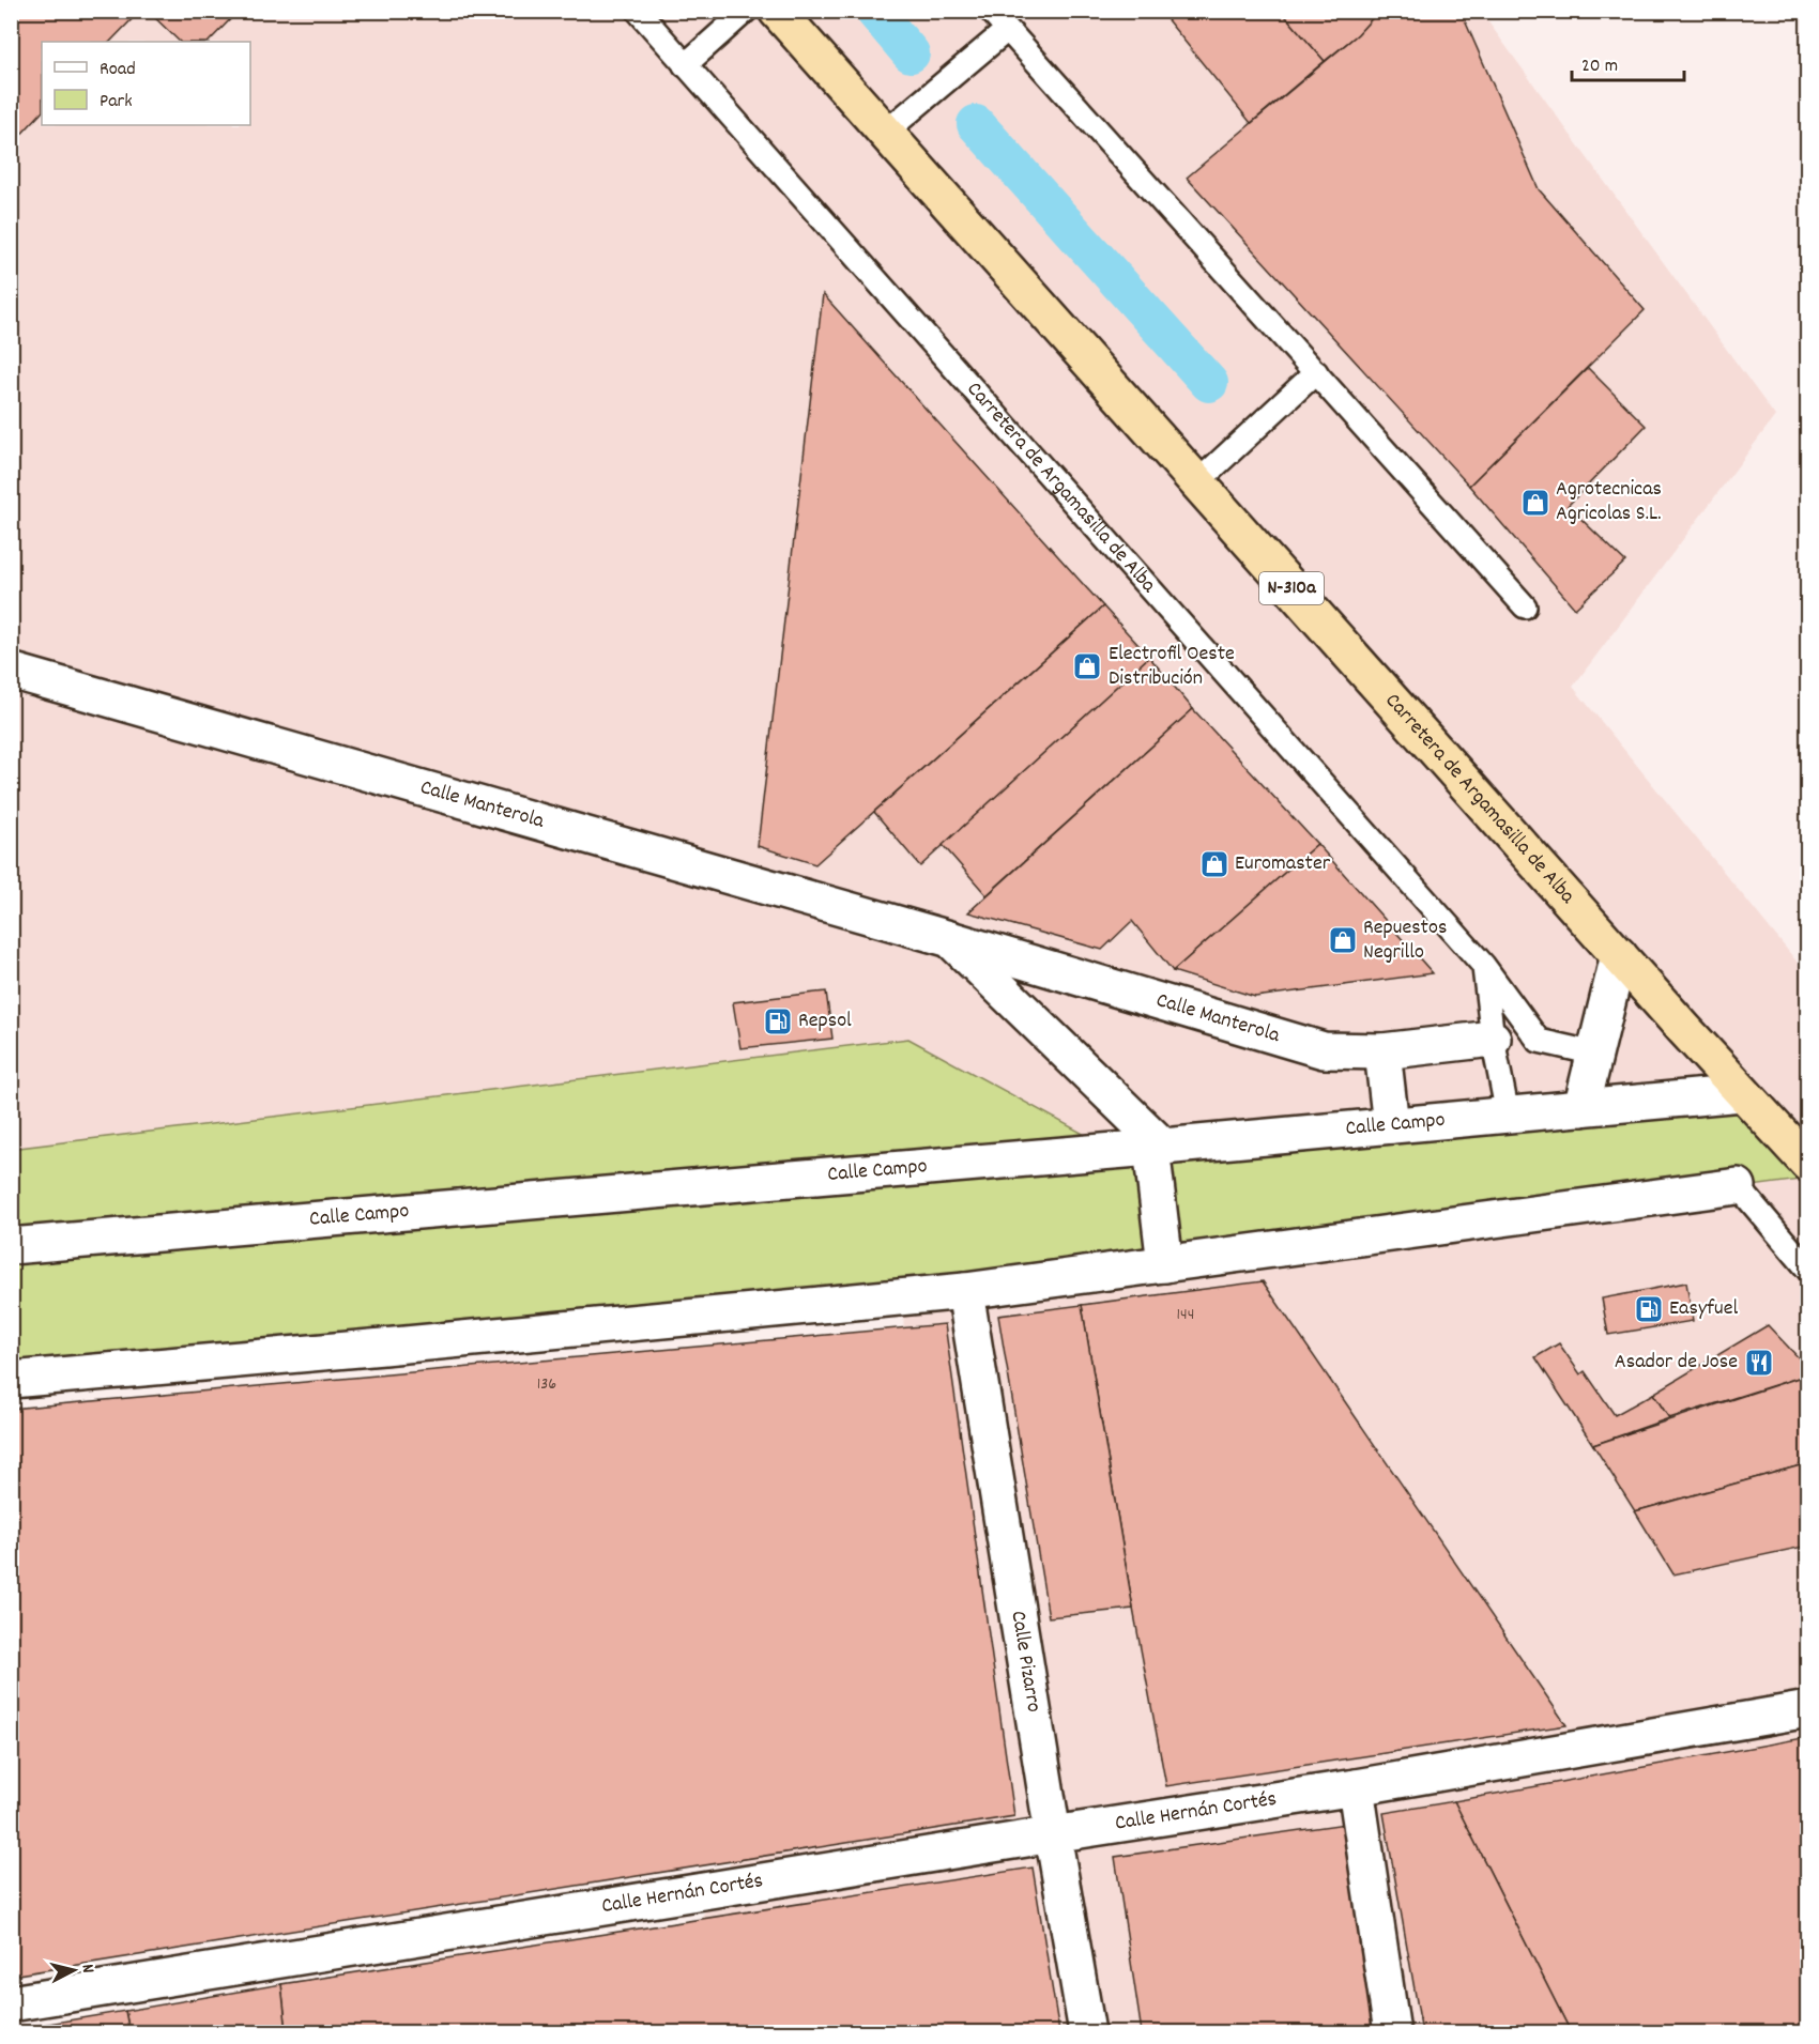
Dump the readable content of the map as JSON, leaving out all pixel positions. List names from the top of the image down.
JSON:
{
  "streets": {
    "highway": ["Carretera de Argamasilla de Alba", "N-310a"],
    "street": [
      "Calle Manterola",
      "Calle Campo",
      "Calle Pizarro",
      "Calle Hernán Cortés"
    ]
  },
  "crossings": [
    ["Carretera de Argamasilla de Alba", "Calle Campo"],
    ["Calle Manterola", "Calle Campo"],
    ["Calle Pizarro", "Calle Hernán Cortés"]
  ],
  "places": {
    "shop": [
      "Agrotecnicas Agricolas S.L.",
      "Electrofil Oeste Distribución",
      "Euromaster",
      "Repuestos Negrillo"
    ],
    "fuel station": ["Repsol", "Easyfuel"],
    "restaurant": ["Asador de Jose"]
  },
  "house_numbers": ["144", "136"],
  "legend": ["Road", "Park"],
  "scale_bar": "20 m",
  "north": "right"
}
